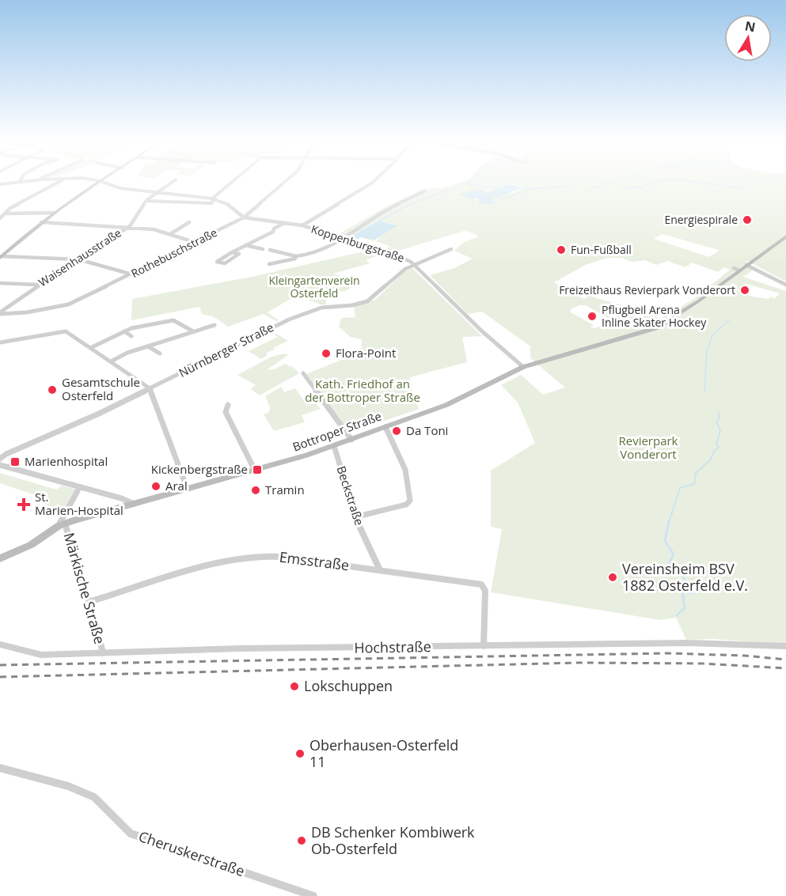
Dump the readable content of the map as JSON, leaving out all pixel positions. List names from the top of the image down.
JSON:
{
  "streets": {
    "main road": ["Bottroper Straße"],
    "street": [
      "Koppenburgstraße",
      "Rothebuschstraße",
      "Waisenhausstraße",
      "Nürnberger Straße",
      "Beckstraße",
      "Emsstraße",
      "Märkische Straße",
      "Hochstraße",
      "Cheruskerstraße"
    ]
  },
  "crossings": [
    ["Koppenburgstraße", "Rothebuschstraße"],
    ["Koppenburgstraße", "Nürnberger Straße"],
    ["Koppenburgstraße", "Bottroper Straße"],
    ["Rothebuschstraße", "Waisenhausstraße"],
    ["Bottroper Straße", "Beckstraße"],
    ["Bottroper Straße", "Märkische Straße"],
    ["Beckstraße", "Emsstraße"],
    ["Emsstraße", "Märkische Straße"],
    ["Emsstraße", "Hochstraße"],
    ["Märkische Straße", "Hochstraße"]
  ],
  "parks": ["Kleingartenverein Osterfeld", "Kath. Friedhof an der Bottroper Straße", "Revierpark Vonderort"],
  "places": {
    "other": [
      "Energiespirale",
      "Fun-Fußball",
      "Freizeithaus Revierpark Vonderort",
      "Pflugbeil Arena Inline Skater Hockey",
      "Flora-Point",
      "Gesamtschule Osterfeld",
      "Da Toni",
      "Aral",
      "Tramin",
      "Vereinsheim BSV 1882 Osterfeld e.V.",
      "Lokschuppen",
      "Oberhausen-Osterfeld 11",
      "DB Schenker Kombiwerk Ob-Osterfeld"
    ],
    "transit": ["Marienhospital", "Kickenbergstraße"],
    "health": ["St. Marien-Hospital"]
  },
  "north": "top"
}
